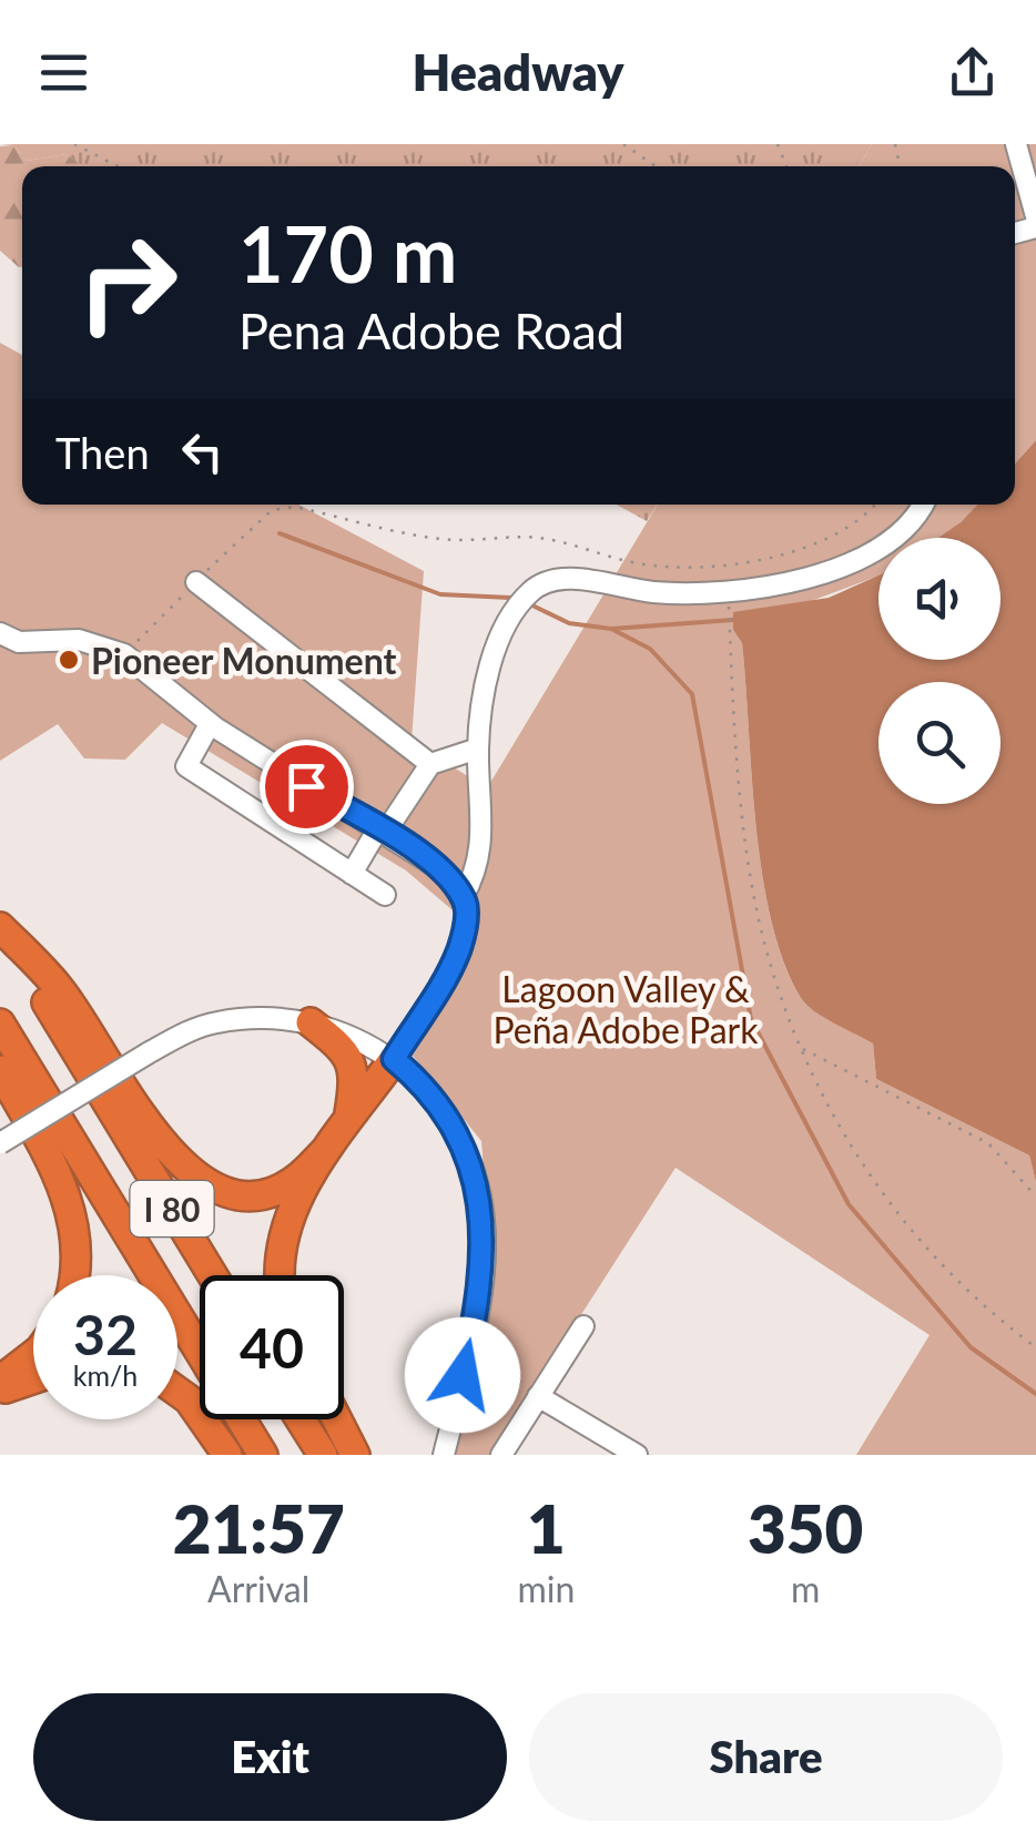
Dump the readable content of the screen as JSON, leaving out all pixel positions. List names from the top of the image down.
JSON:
{
  "streets": {
    "highway": ["I 80"]
  },
  "parks": ["Lagoon Valley & Peña Adobe Park"],
  "places": ["Pioneer Monument"],
  "page": {
    "header": "Headway",
    "turn": ["170 m", "Pena Adobe Road"],
    "then": "Then",
    "speed": "32 km/h",
    "limit": "40",
    "eta": [
      "21:57",
      "Arrival",
      "1",
      "min",
      "350",
      "m"
    ],
    "buttons": ["Exit", "Share"]
  }
}
